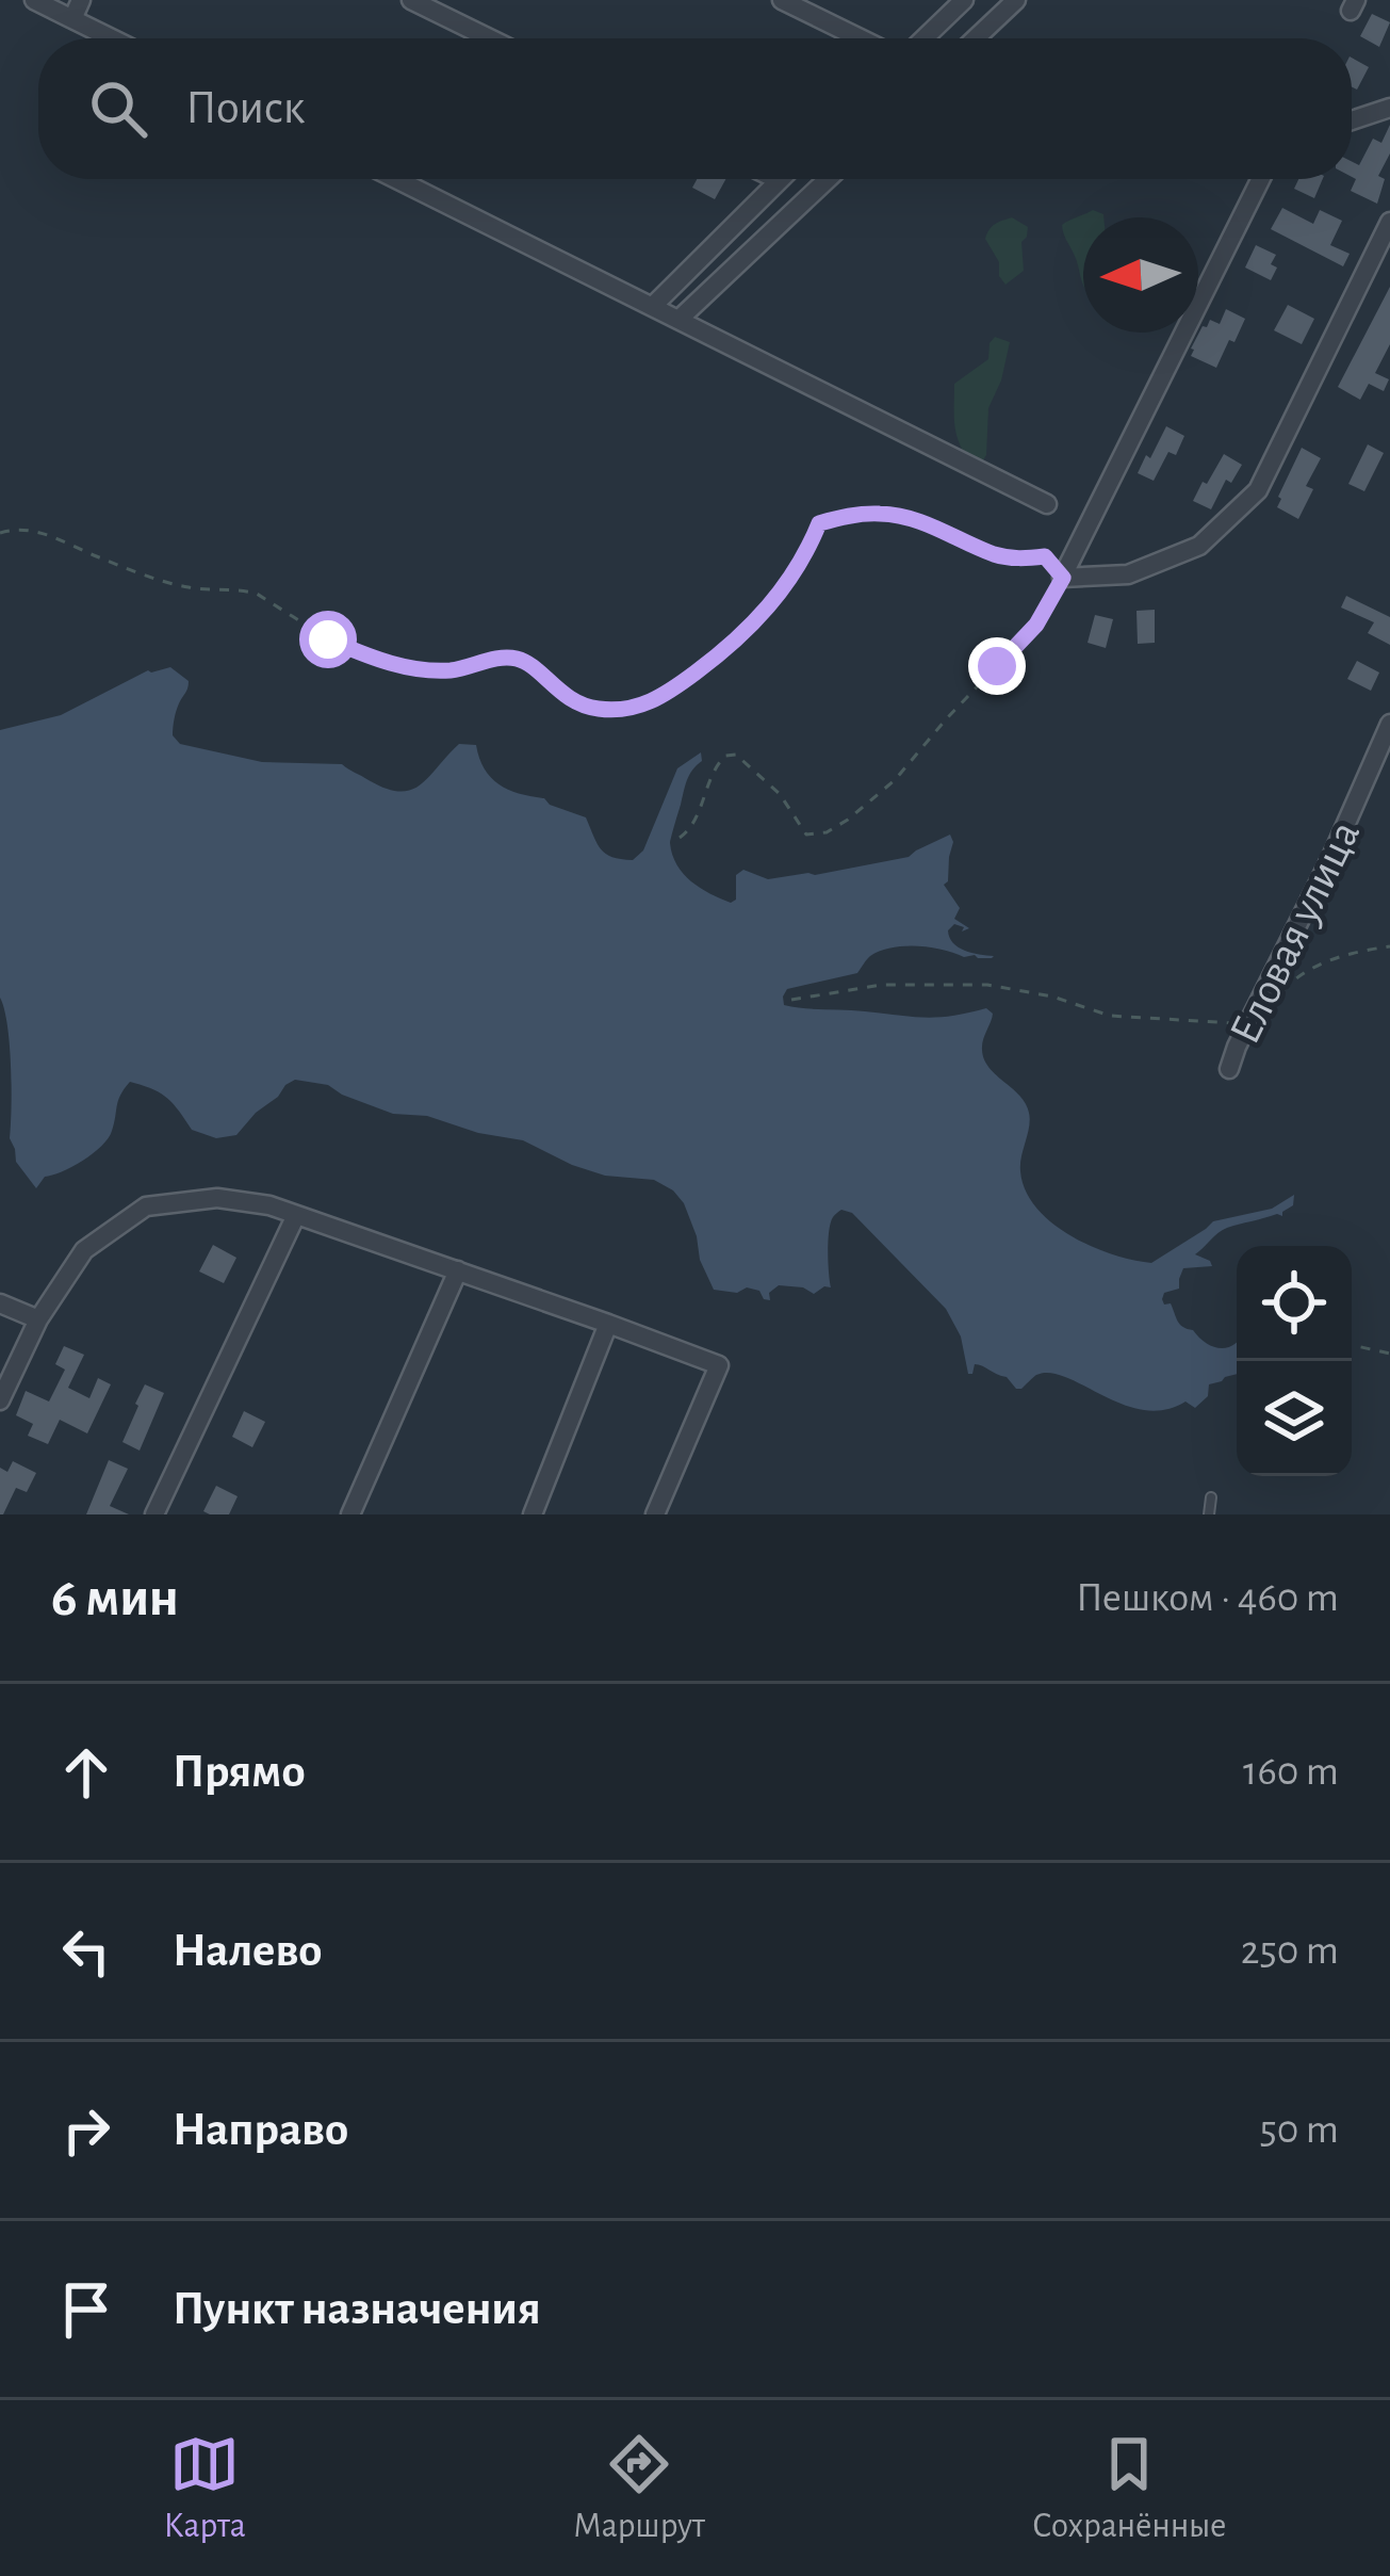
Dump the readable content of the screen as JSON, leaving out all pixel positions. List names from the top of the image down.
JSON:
{
  "streets": {
    "street": ["Еловая улица"]
  },
  "north": "left",
  "page": {
    "search": "Поиск",
    "heading": ["6 мин", "Пешком · 460 m"],
    "list": [
      ["Прямо", "160 m"],
      ["Налево", "250 m"],
      ["Направо", "50 m"],
      "Пункт назначения"
    ],
    "nav": ["Карта", "Маршрут", "Сохранённые"]
  }
}
